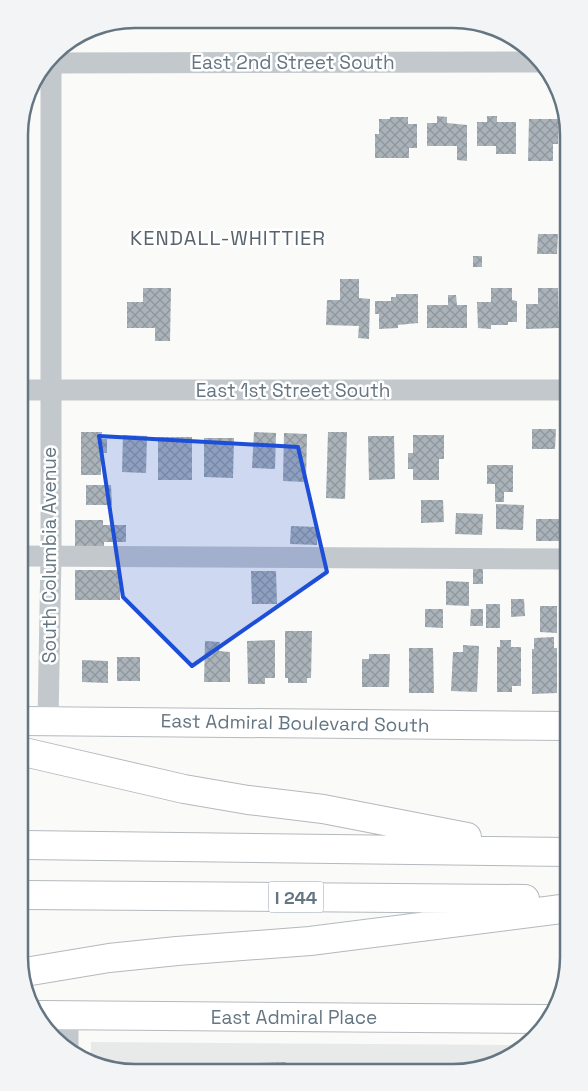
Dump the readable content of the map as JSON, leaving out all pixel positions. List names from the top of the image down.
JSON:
{
  "streets": {
    "main road": ["East Admiral Boulevard South", "I 244", "East Admiral Place"],
    "street": ["East 2nd Street South", "East 1st Street South", "South Columbia Avenue"]
  },
  "crossings": [
    ["East 1st Street South", "South Columbia Avenue"],
    ["South Columbia Avenue", "East Admiral Boulevard South"]
  ],
  "districts": ["KENDALL-WHITTIER"]
}
